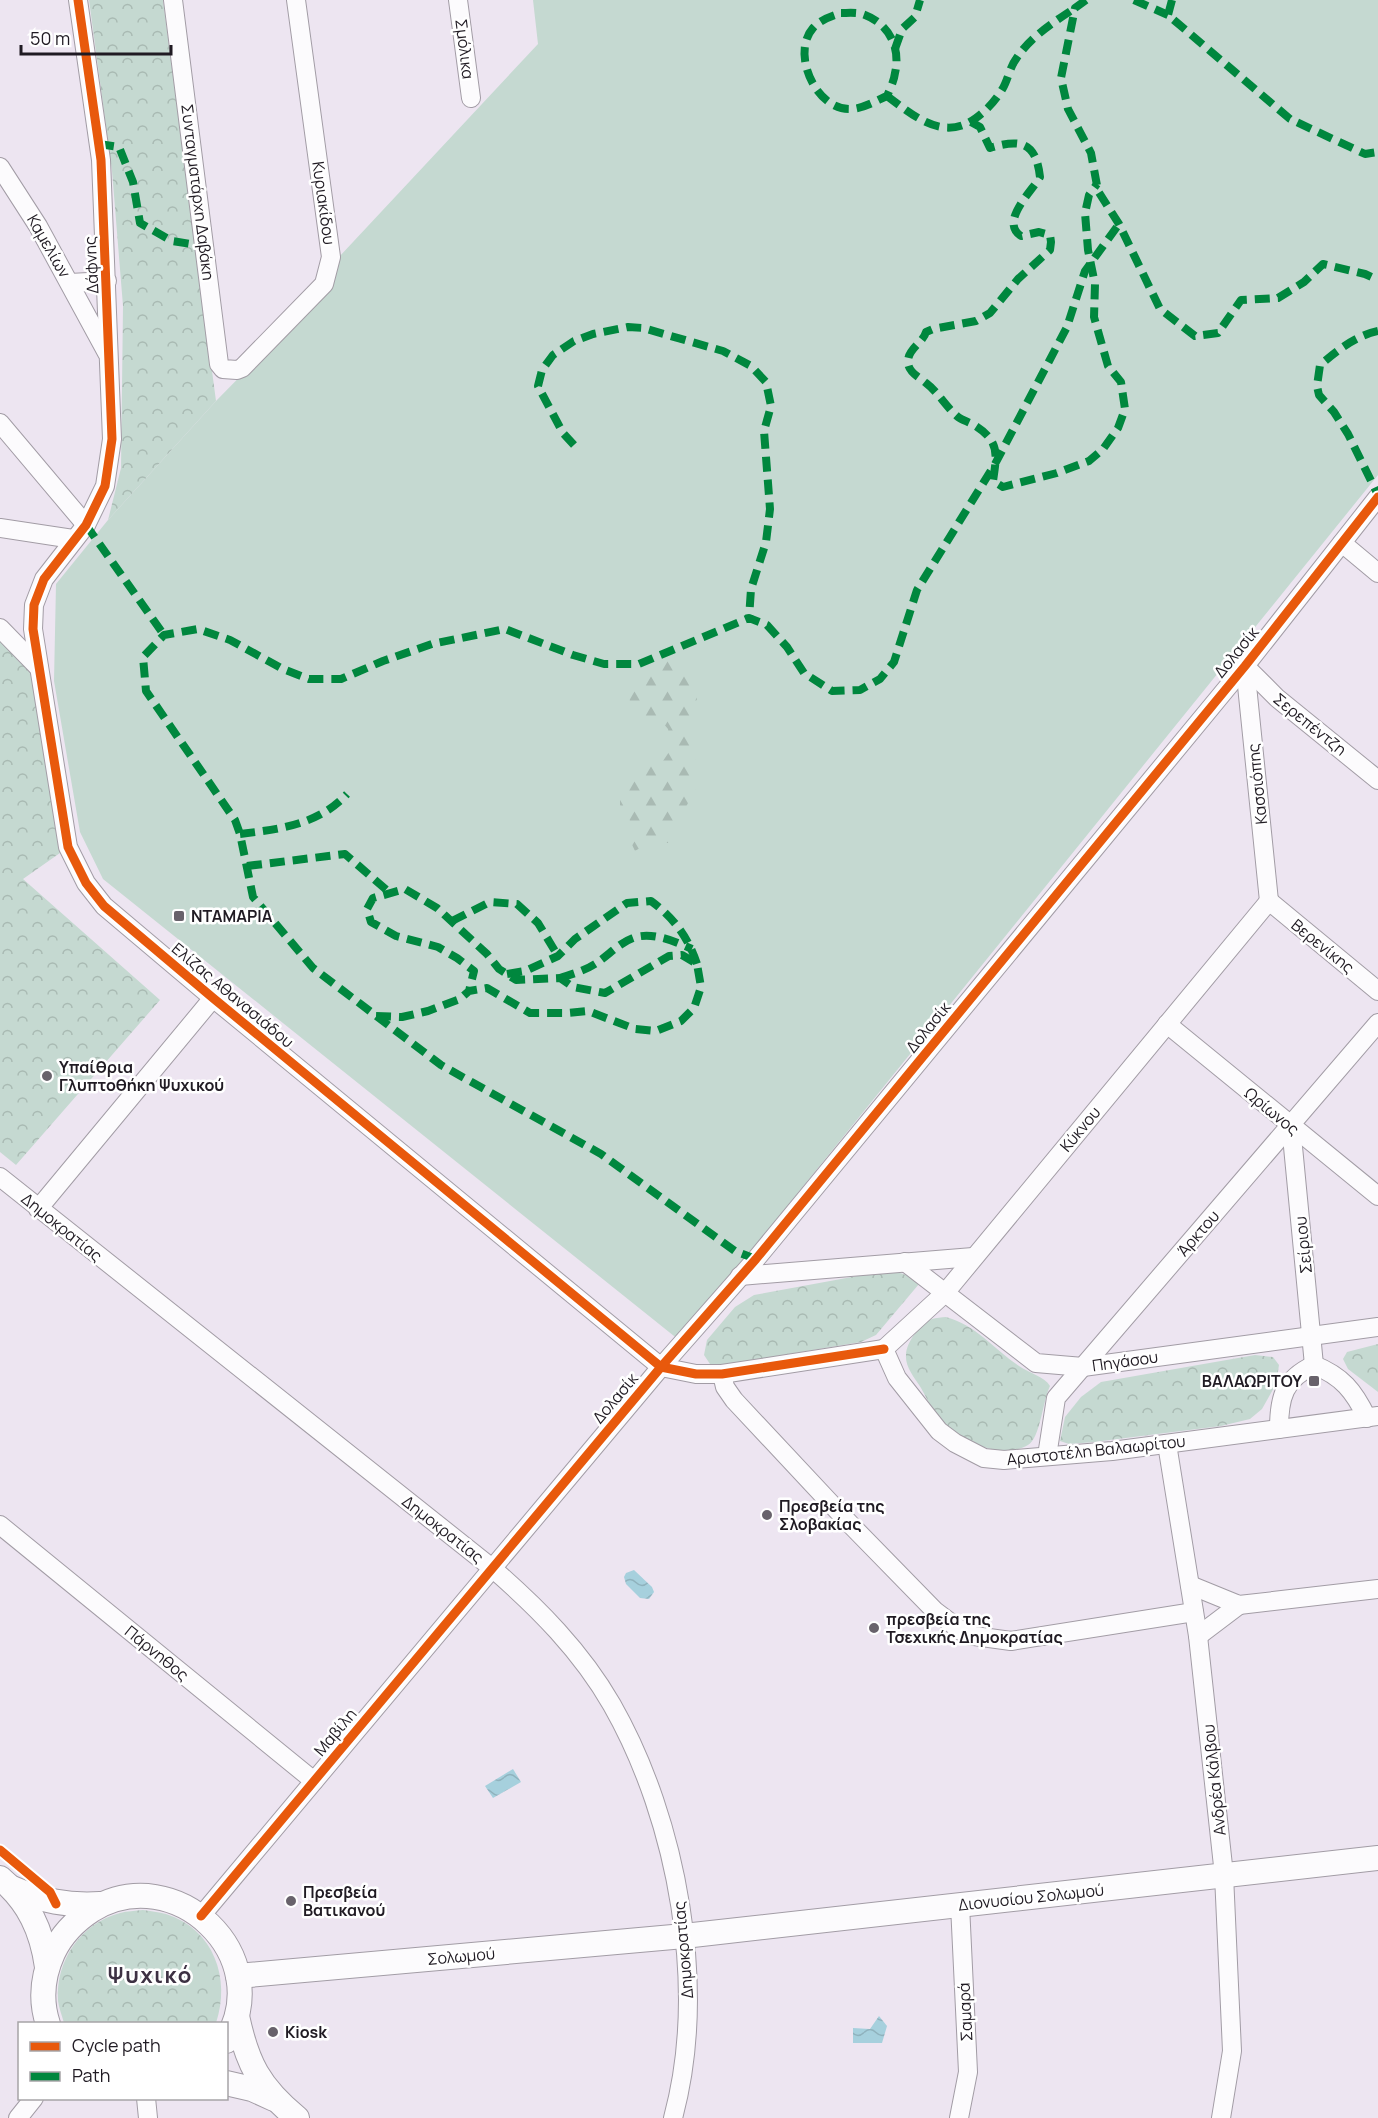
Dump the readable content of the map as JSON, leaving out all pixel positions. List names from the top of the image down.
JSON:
{
  "streets": {
    "street": [
      "Σμόλικα",
      "Συνταγματάρχη Δαβάκη",
      "Κυριακίδου",
      "Καμελίων",
      "Δάφνης",
      "Δολασίκ",
      "Σερεπέντζη",
      "Κασσιόπης",
      "Βερενίκης",
      "Ελίζας Αθανασιάδου",
      "Ωρίωνος",
      "Κύκνου",
      "Δημοκρατίας",
      "Άρκτου",
      "Σείριου",
      "Πηγάσου",
      "Αριστοτέλη Βαλαωρίτου",
      "Πάρνηθος",
      "Μαβίλη",
      "Ανδρέα Κάλβου",
      "Διονυσίου Σολωμού",
      "Σολωμού",
      "Σαμαρά"
    ]
  },
  "crossings": [
    ["Συνταγματάρχη Δαβάκη", "Κυριακίδου"],
    ["Καμελίων", "Δάφνης"],
    ["Δάφνης", "Ελίζας Αθανασιάδου"],
    ["Δολασίκ", "Σερεπέντζη"],
    ["Δολασίκ", "Κασσιόπης"],
    ["Δολασίκ", "Ελίζας Αθανασιάδου"],
    ["Δολασίκ", "Δημοκρατίας"],
    ["Δολασίκ", "Μαβίλη"],
    ["Σερεπέντζη", "Κασσιόπης"],
    ["Κασσιόπης", "Βερενίκης"],
    ["Κασσιόπης", "Κύκνου"],
    ["Βερενίκης", "Κύκνου"],
    ["Ωρίωνος", "Κύκνου"],
    ["Ωρίωνος", "Άρκτου"],
    ["Ωρίωνος", "Σείριου"],
    ["Κύκνου", "Πηγάσου"],
    ["Κύκνου", "Αριστοτέλη Βαλαωρίτου"],
    ["Δημοκρατίας", "Μαβίλη"],
    ["Δημοκρατίας", "Διονυσίου Σολωμού"],
    ["Δημοκρατίας", "Σολωμού"],
    ["Άρκτου", "Σείριου"],
    ["Άρκτου", "Πηγάσου"],
    ["Άρκτου", "Αριστοτέλη Βαλαωρίτου"],
    ["Σείριου", "Πηγάσου"],
    ["Αριστοτέλη Βαλαωρίτου", "Ανδρέα Κάλβου"],
    ["Πάρνηθος", "Μαβίλη"],
    ["Ανδρέα Κάλβου", "Διονυσίου Σολωμού"],
    ["Διονυσίου Σολωμού", "Σολωμού"],
    ["Διονυσίου Σολωμού", "Σαμαρά"]
  ],
  "districts": ["Ψυχικό"],
  "places": {
    "transit": ["ΝΤΑΜΑΡΙΑ", "ΒΑΛΑΩΡΙΤΟΥ"],
    "other": [
      "Υπαίθρια Γλυπτοθήκη Ψυχικού",
      "Πρεσβεία της Σλοβακίας",
      "πρεσβεία της Τσεχικής Δημοκρατίας",
      "Πρεσβεία Βατικανού",
      "Kiosk"
    ]
  },
  "legend": ["Cycle path", "Path"],
  "scale_bar": "50 m"
}
